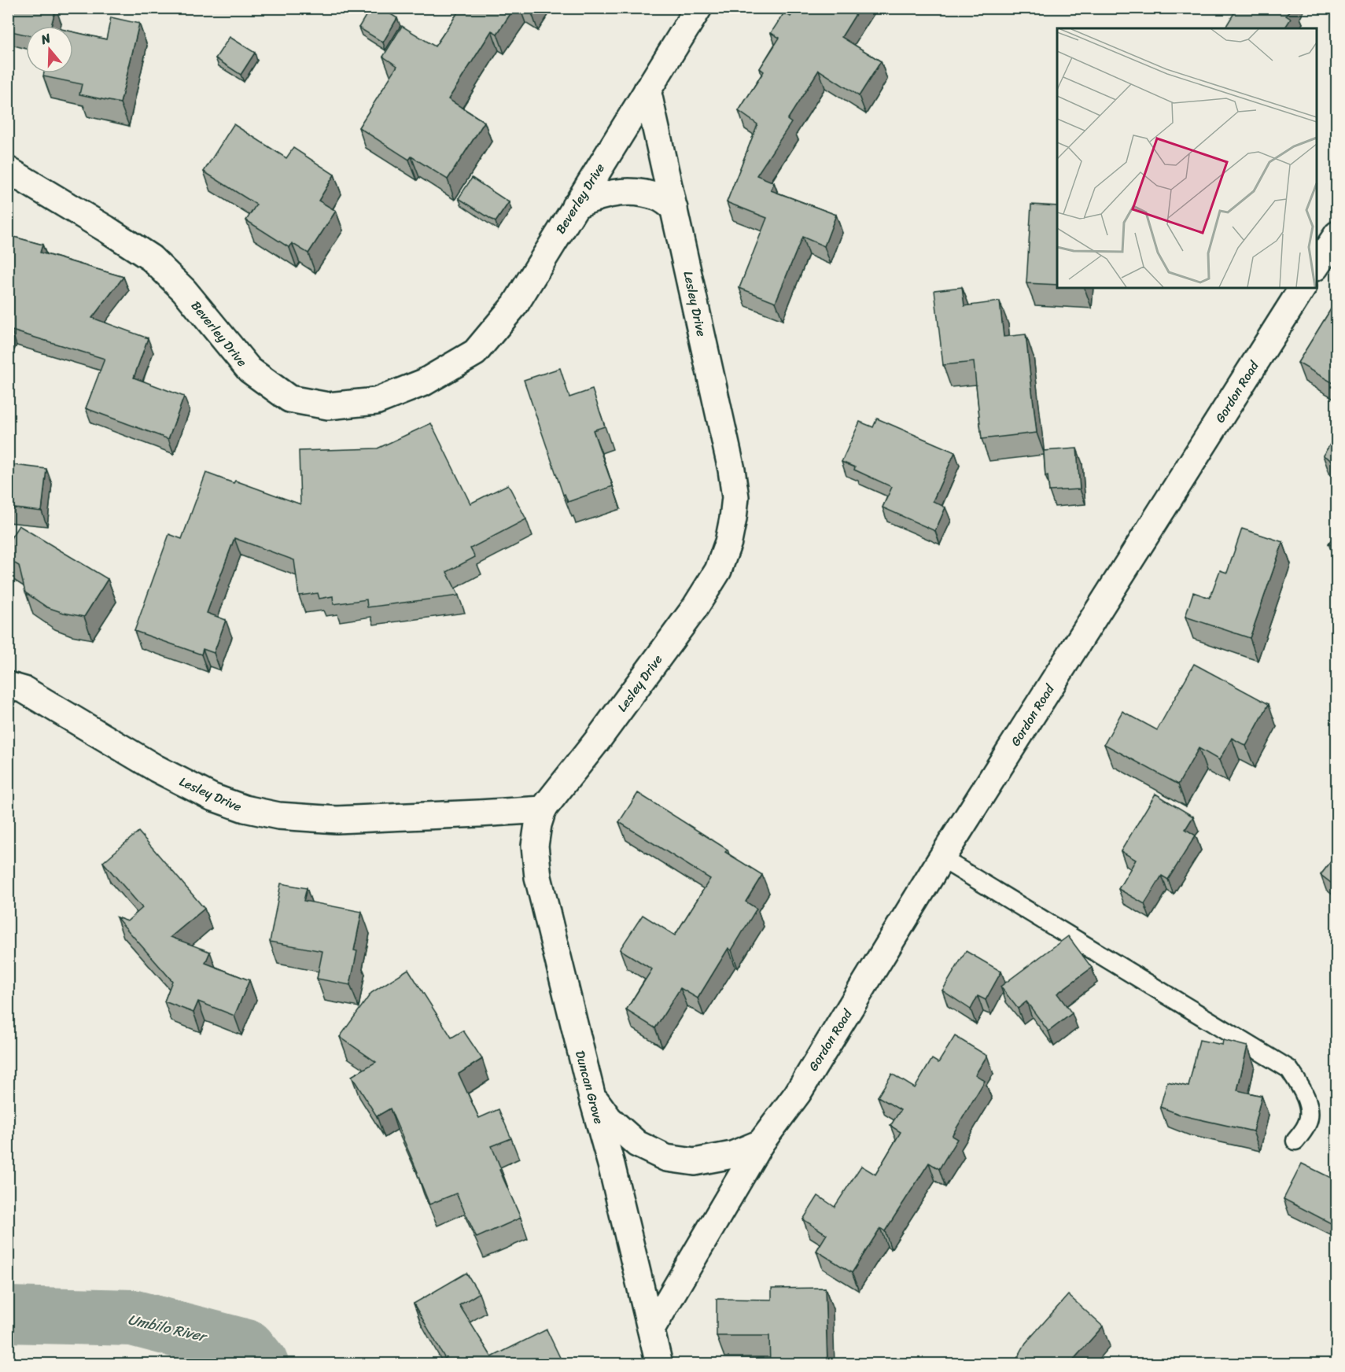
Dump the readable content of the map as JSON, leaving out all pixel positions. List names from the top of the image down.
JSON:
{
  "streets": {
    "street": [
      "Beverley Drive",
      "Lesley Drive",
      "Gordon Road",
      "Duncan Grove"
    ]
  },
  "crossings": [
    ["Beverley Drive", "Lesley Drive"],
    ["Lesley Drive", "Duncan Grove"],
    ["Gordon Road", "Duncan Grove"]
  ],
  "water": ["Umbilo River"],
  "north": "top"
}
